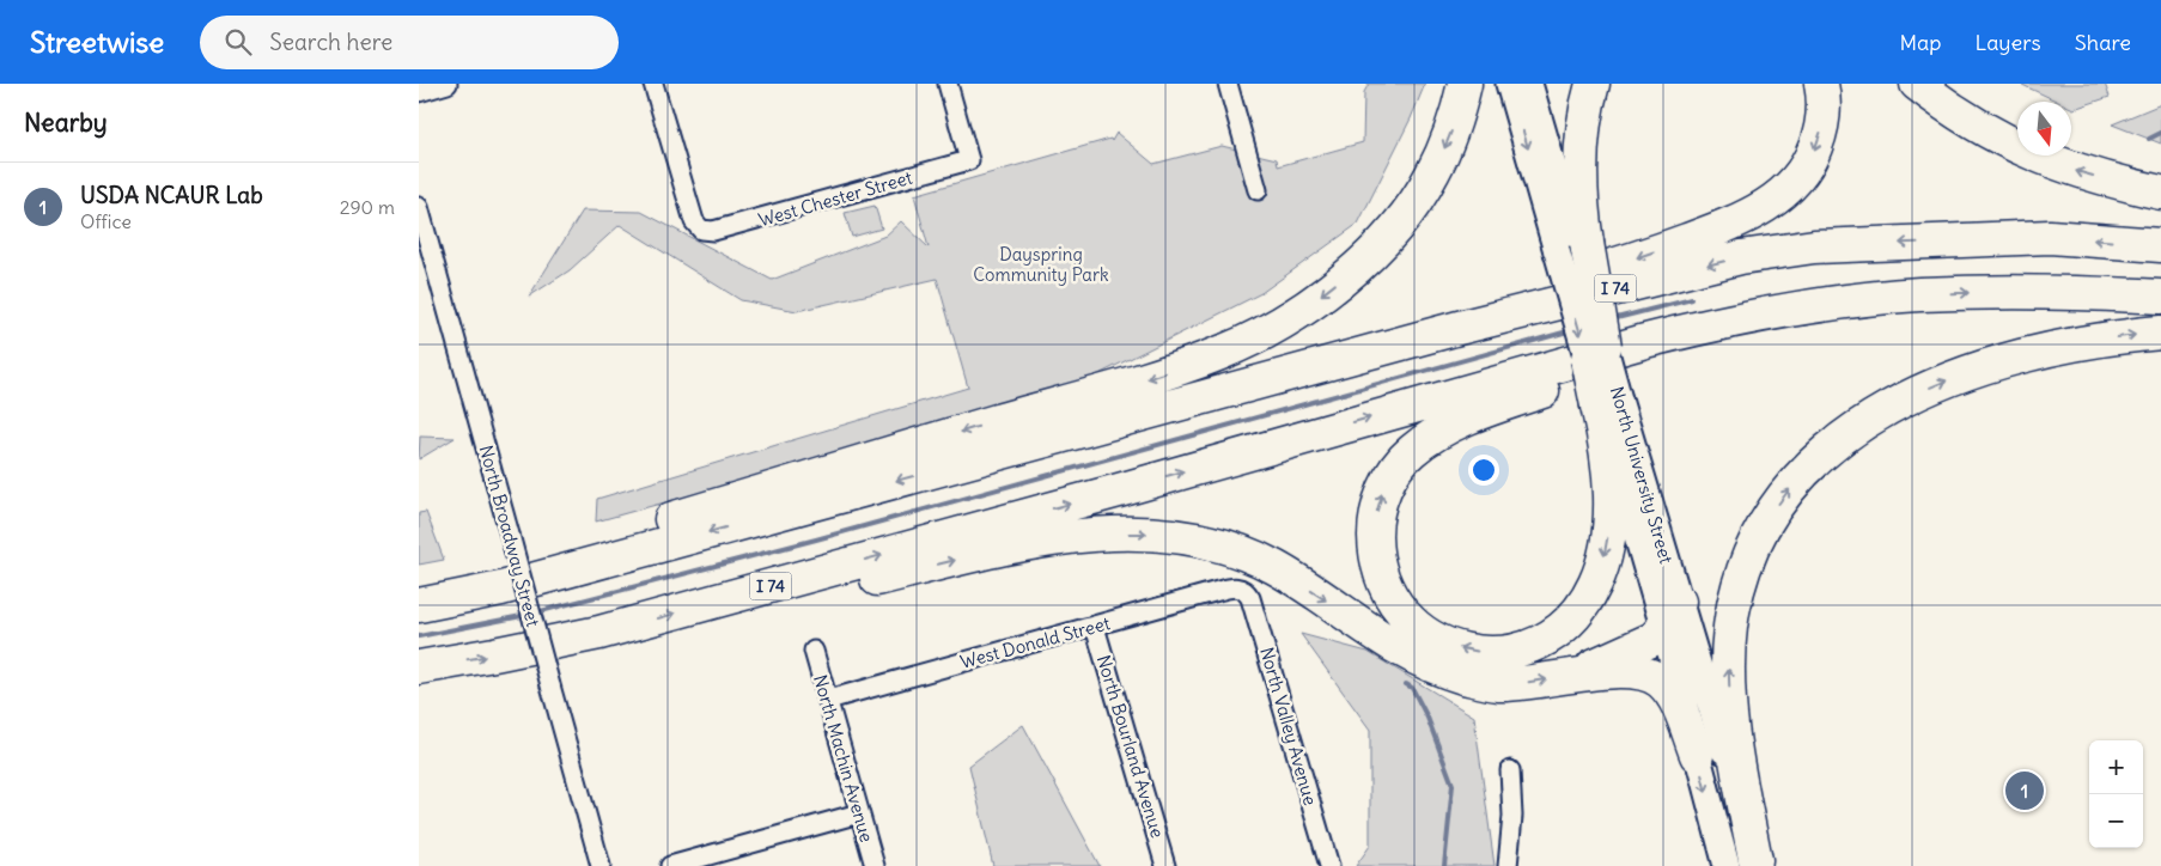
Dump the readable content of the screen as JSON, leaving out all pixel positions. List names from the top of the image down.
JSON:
{
  "streets": {
    "highway": ["I 74"],
    "main road": ["North University Street"],
    "street": [
      "West Chester Street",
      "North Broadway Street",
      "West Donald Street",
      "North Valley Avenue",
      "North Bourland Avenue",
      "North Machin Avenue"
    ]
  },
  "crossings": [
    ["West Donald Street", "North Valley Avenue"],
    ["West Donald Street", "North Bourland Avenue"],
    ["West Donald Street", "North Machin Avenue"]
  ],
  "parks": ["Dayspring Community Park"],
  "north": "bottom",
  "page": {
    "header": "Streetwise",
    "search": "Search here",
    "nav": ["Map", "Layers", "Share"],
    "heading": "Nearby",
    "list": [
      {
        "mark": "1",
        "name": "USDA NCAUR Lab",
        "note": "Office",
        "value": "290 m"
      }
    ],
    "map_buttons": ["+", "−"],
    "pins": "1"
  }
}
